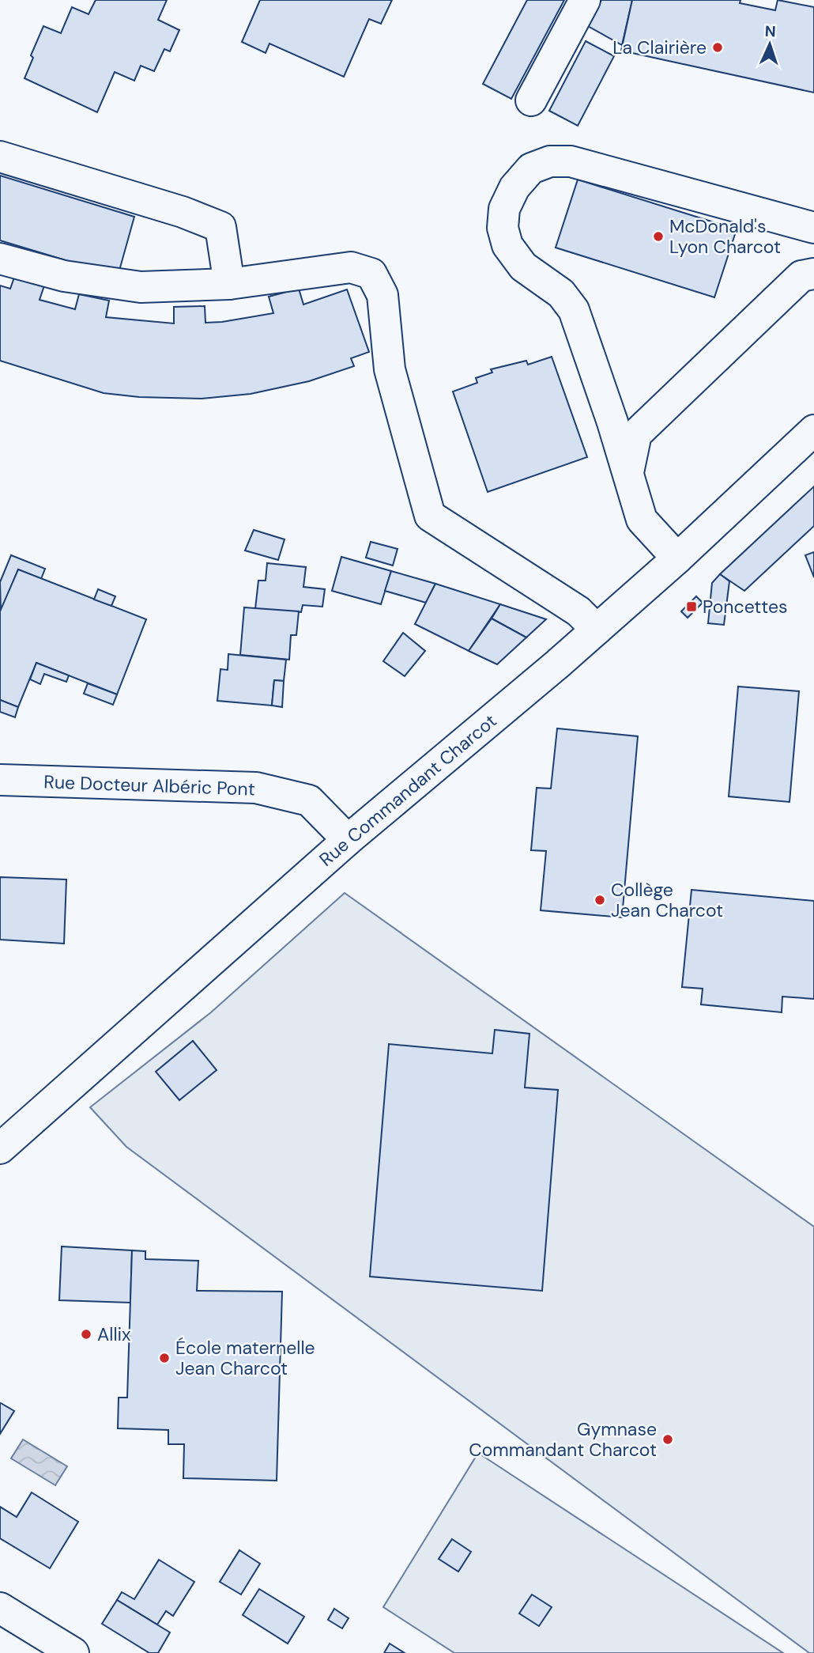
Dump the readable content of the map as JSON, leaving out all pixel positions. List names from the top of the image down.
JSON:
{
  "streets": {
    "main road": ["Rue Docteur Albéric Pont", "Rue Commandant Charcot"]
  },
  "crossings": [
    ["Rue Docteur Albéric Pont", "Rue Commandant Charcot"]
  ],
  "places": {
    "other": [
      "La Clairière",
      "McDonald's Lyon Charcot",
      "Collège Jean Charcot",
      "Allix",
      "École maternelle Jean Charcot",
      "Gymnase Commandant Charcot"
    ],
    "transit": ["Poncettes"]
  },
  "north": "top"
}
